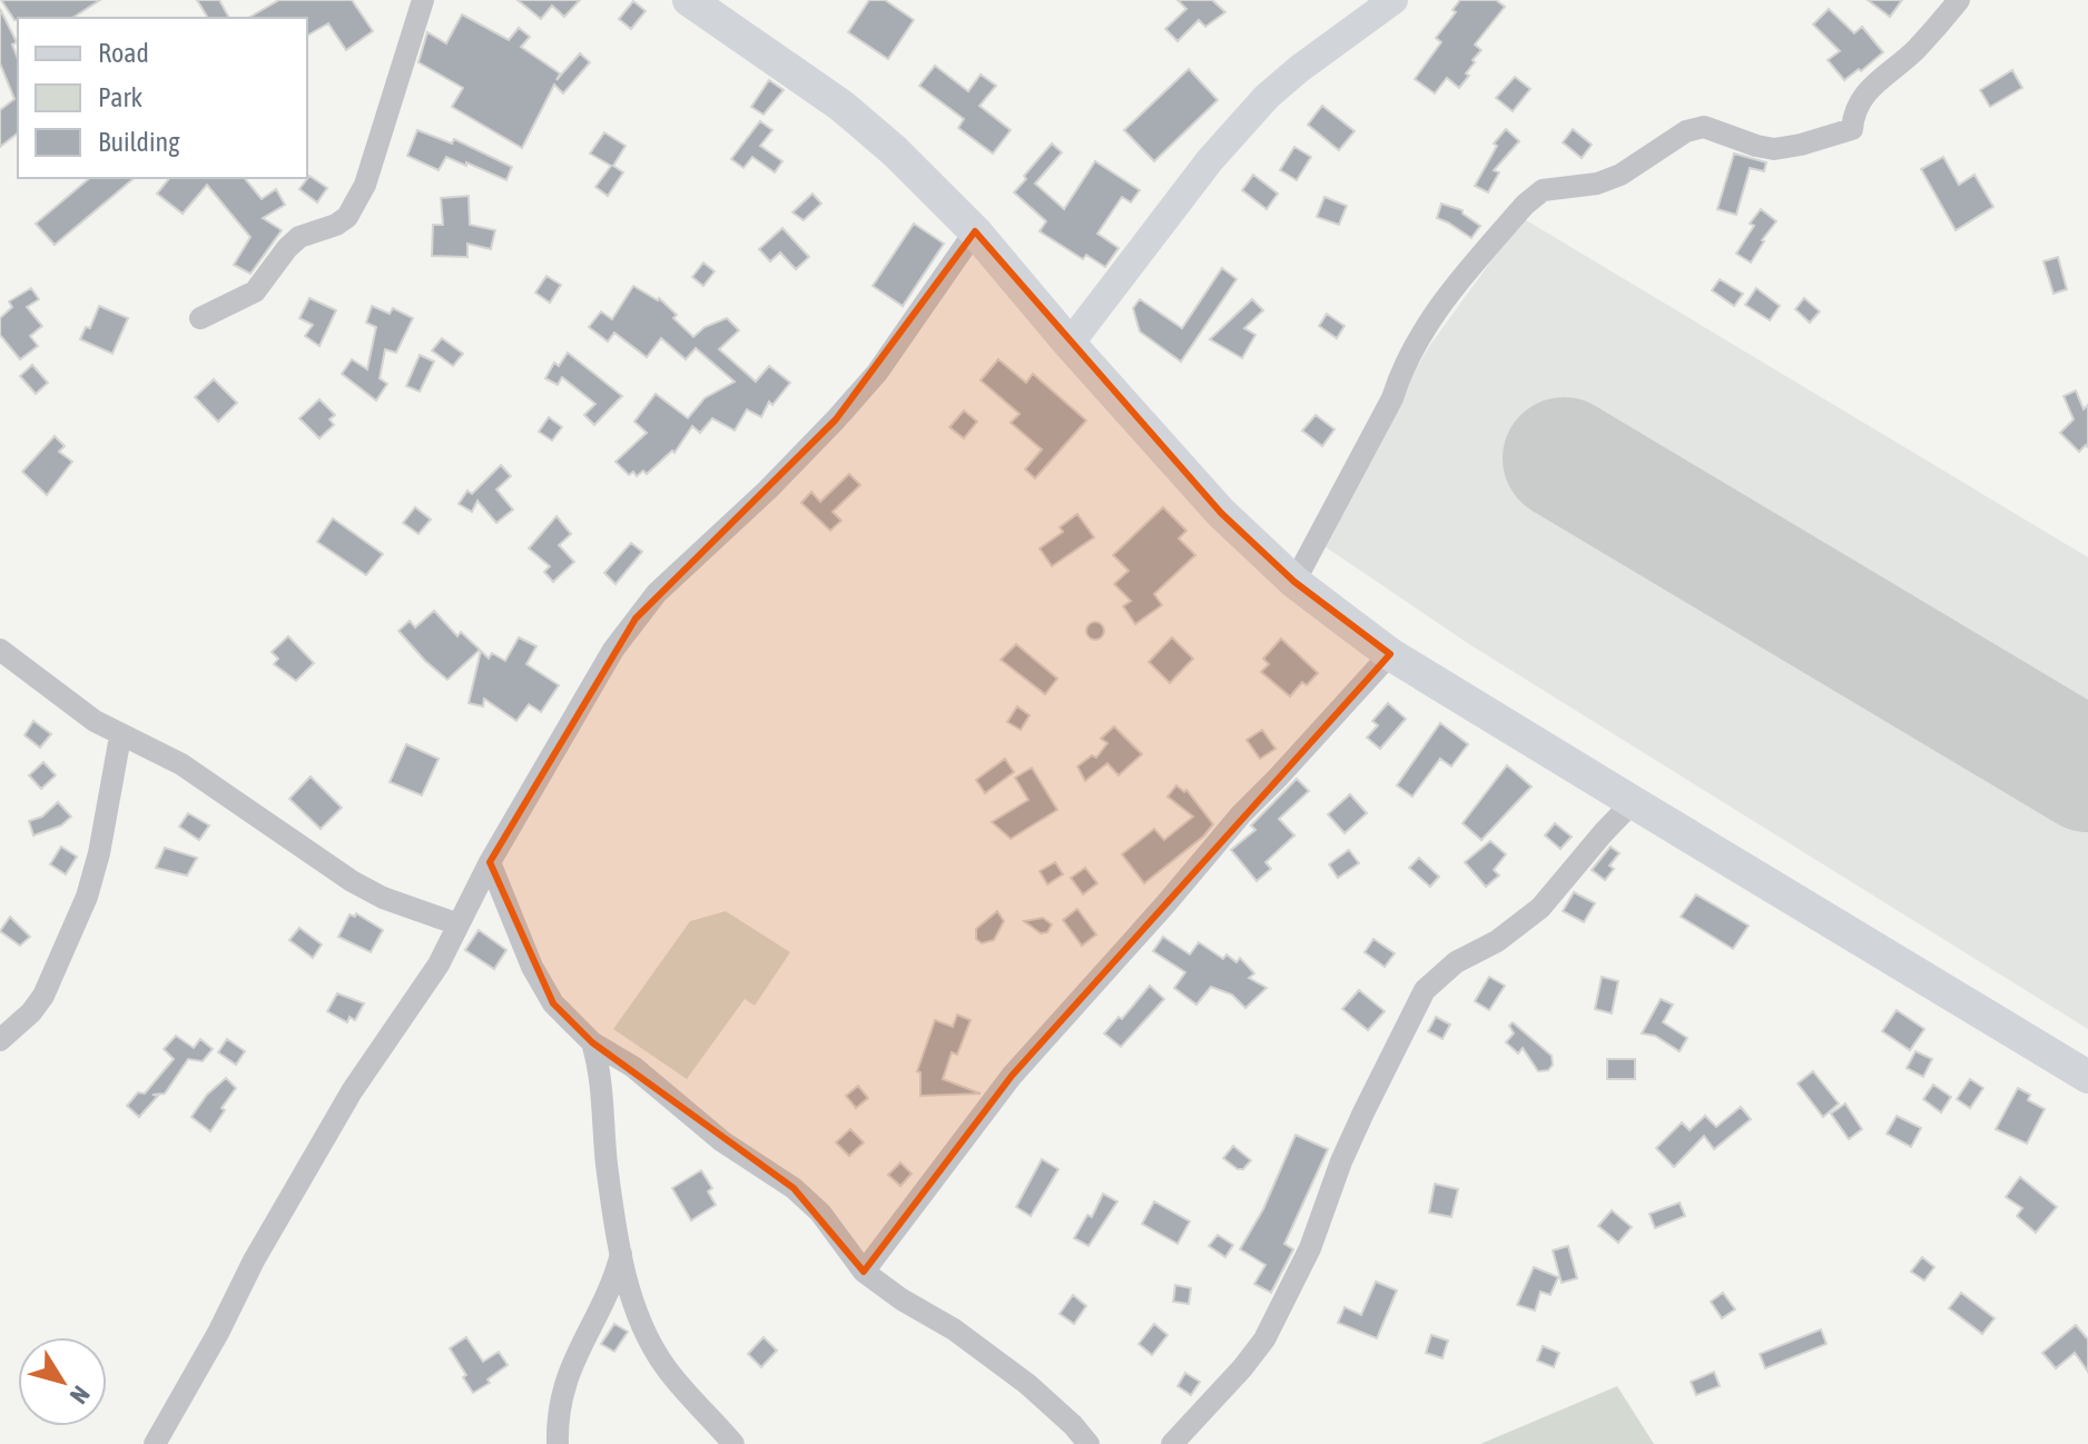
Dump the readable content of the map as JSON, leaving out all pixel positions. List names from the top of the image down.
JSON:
{
  "legend": ["Road", "Park", "Building"],
  "north": "bottom right"
}
